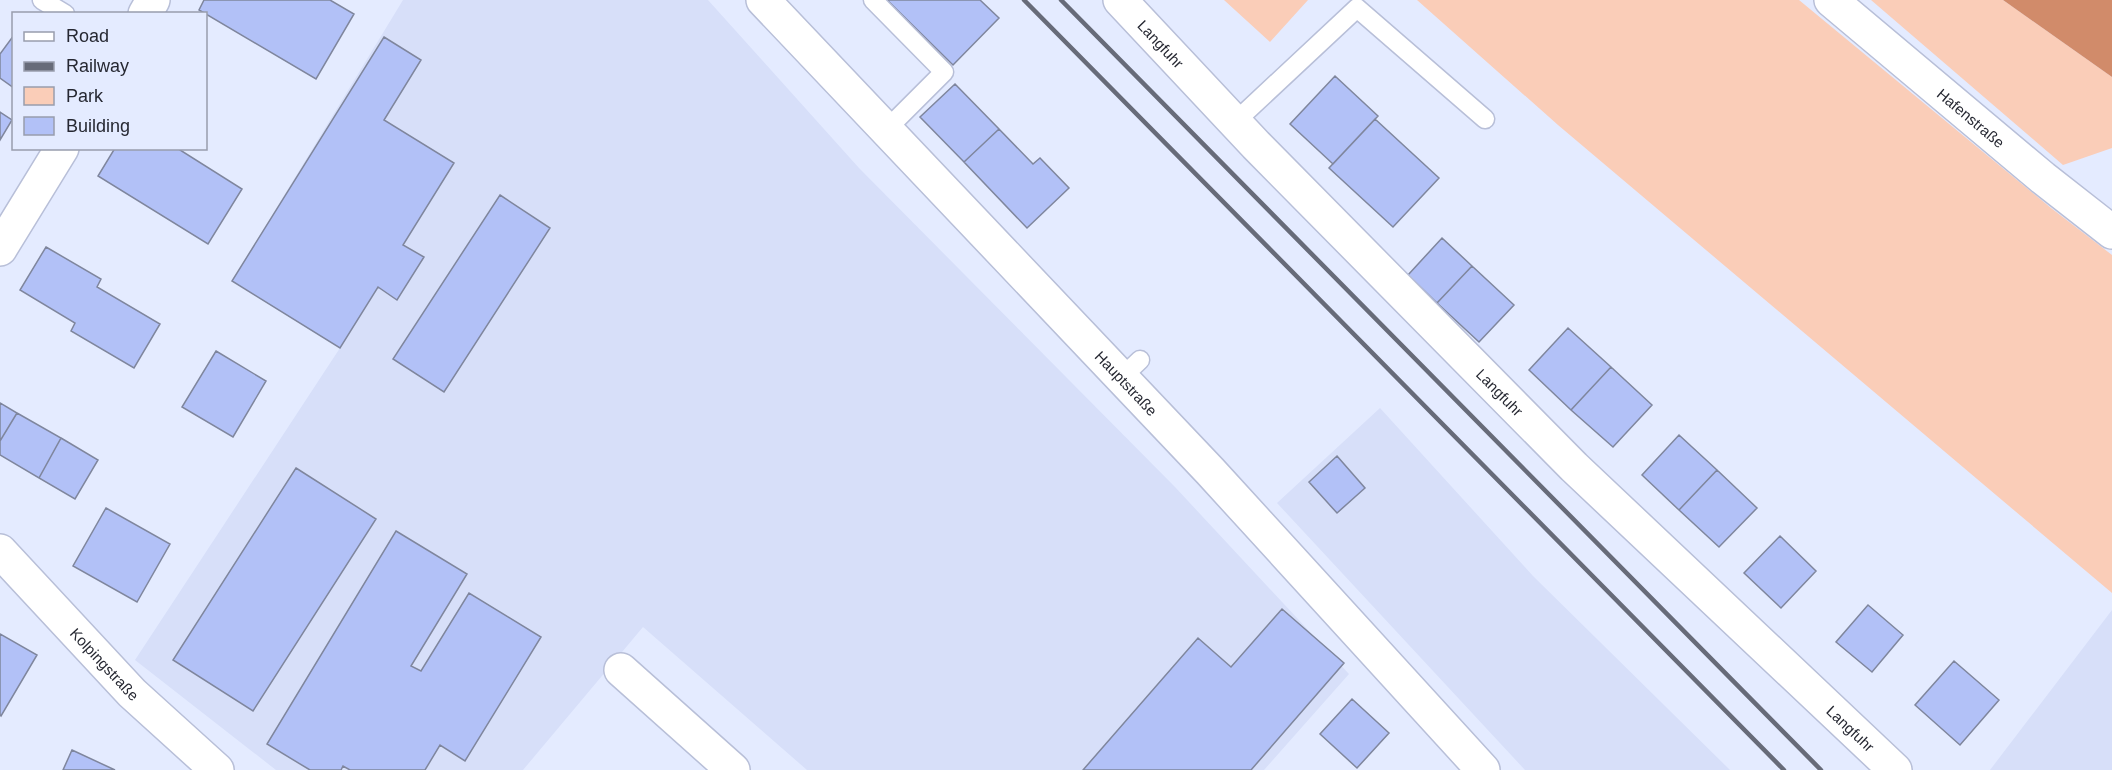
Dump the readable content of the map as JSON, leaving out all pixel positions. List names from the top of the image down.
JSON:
{
  "streets": {
    "street": [
      "Langfuhr",
      "Hafenstraße",
      "Hauptstraße",
      "Kolpingstraße"
    ]
  },
  "legend": [
    "Road",
    "Railway",
    "Park",
    "Building"
  ]
}
